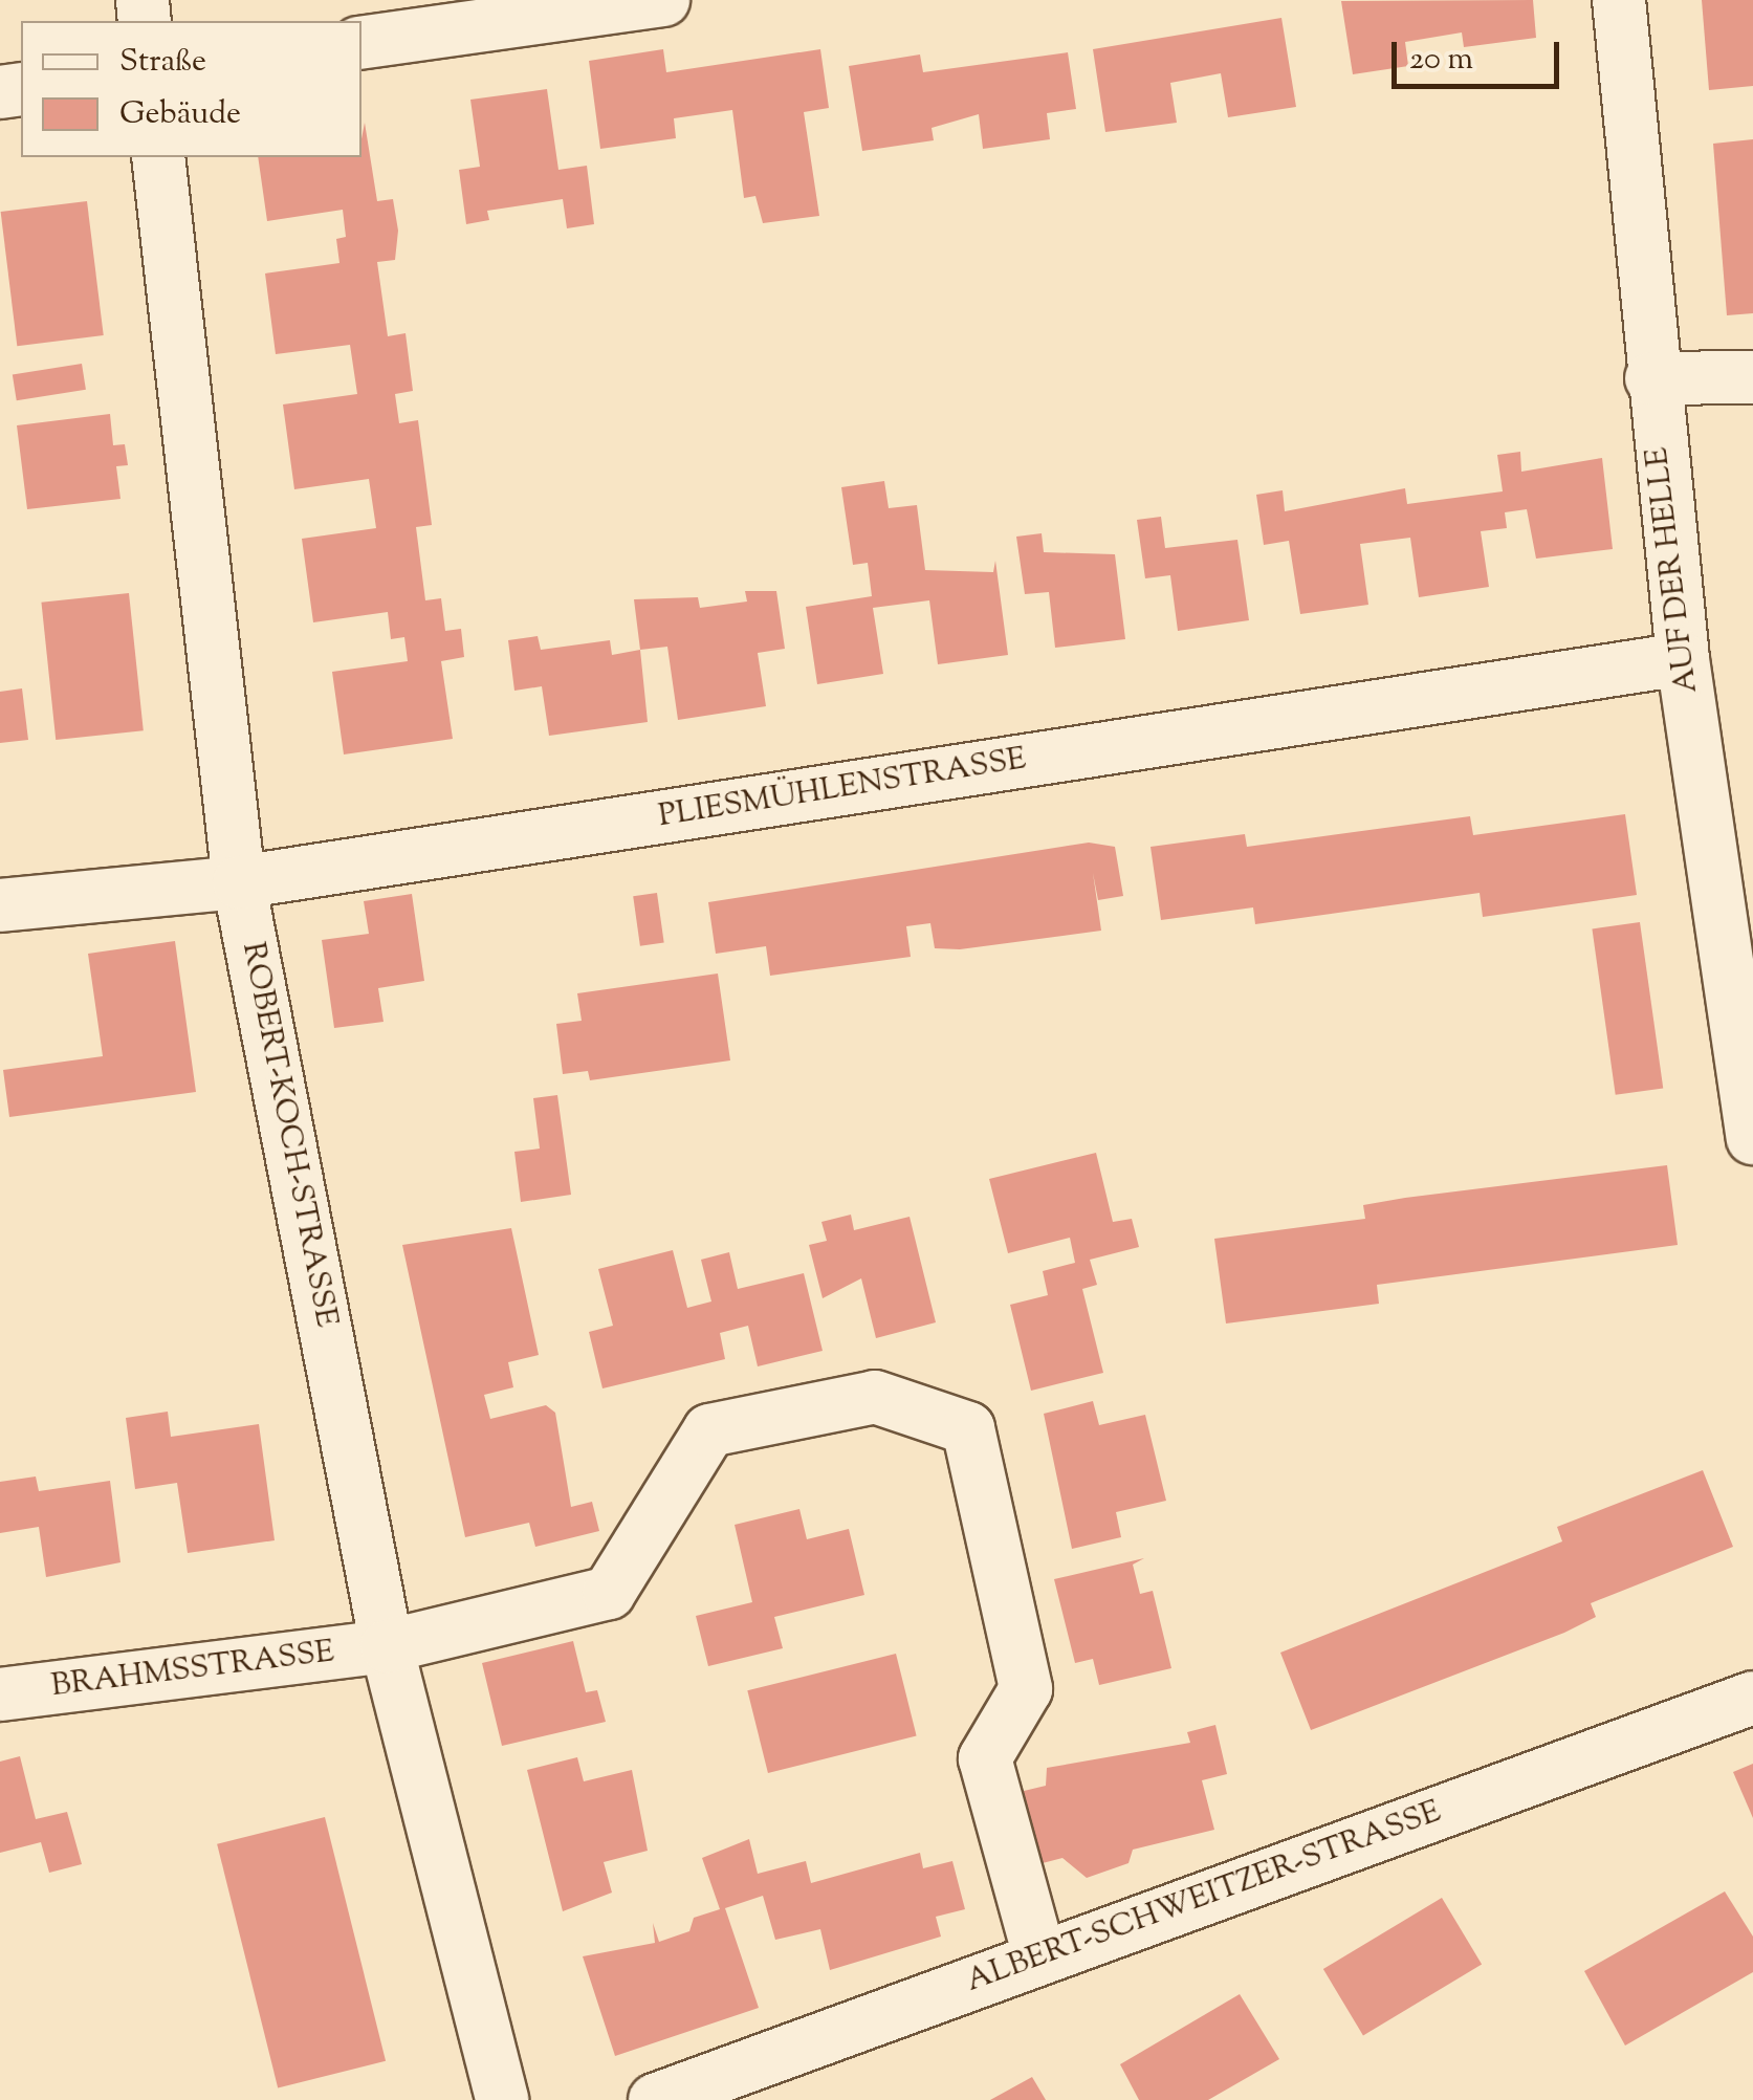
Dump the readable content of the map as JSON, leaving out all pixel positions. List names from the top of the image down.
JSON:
{
  "streets": {
    "street": [
      "AUF DER HELLE",
      "PLIESMÜHLENSTRASSE",
      "ROBERT-KOCH-STRASSE",
      "BRAHMSSTRASSE",
      "ALBERT-SCHWEITZER-STRASSE"
    ]
  },
  "crossings": [
    ["AUF DER HELLE", "PLIESMÜHLENSTRASSE"],
    ["PLIESMÜHLENSTRASSE", "ROBERT-KOCH-STRASSE"],
    ["ROBERT-KOCH-STRASSE", "BRAHMSSTRASSE"],
    ["BRAHMSSTRASSE", "ALBERT-SCHWEITZER-STRASSE"]
  ],
  "legend": ["Straße", "Gebäude"],
  "scale_bar": "20 m"
}
